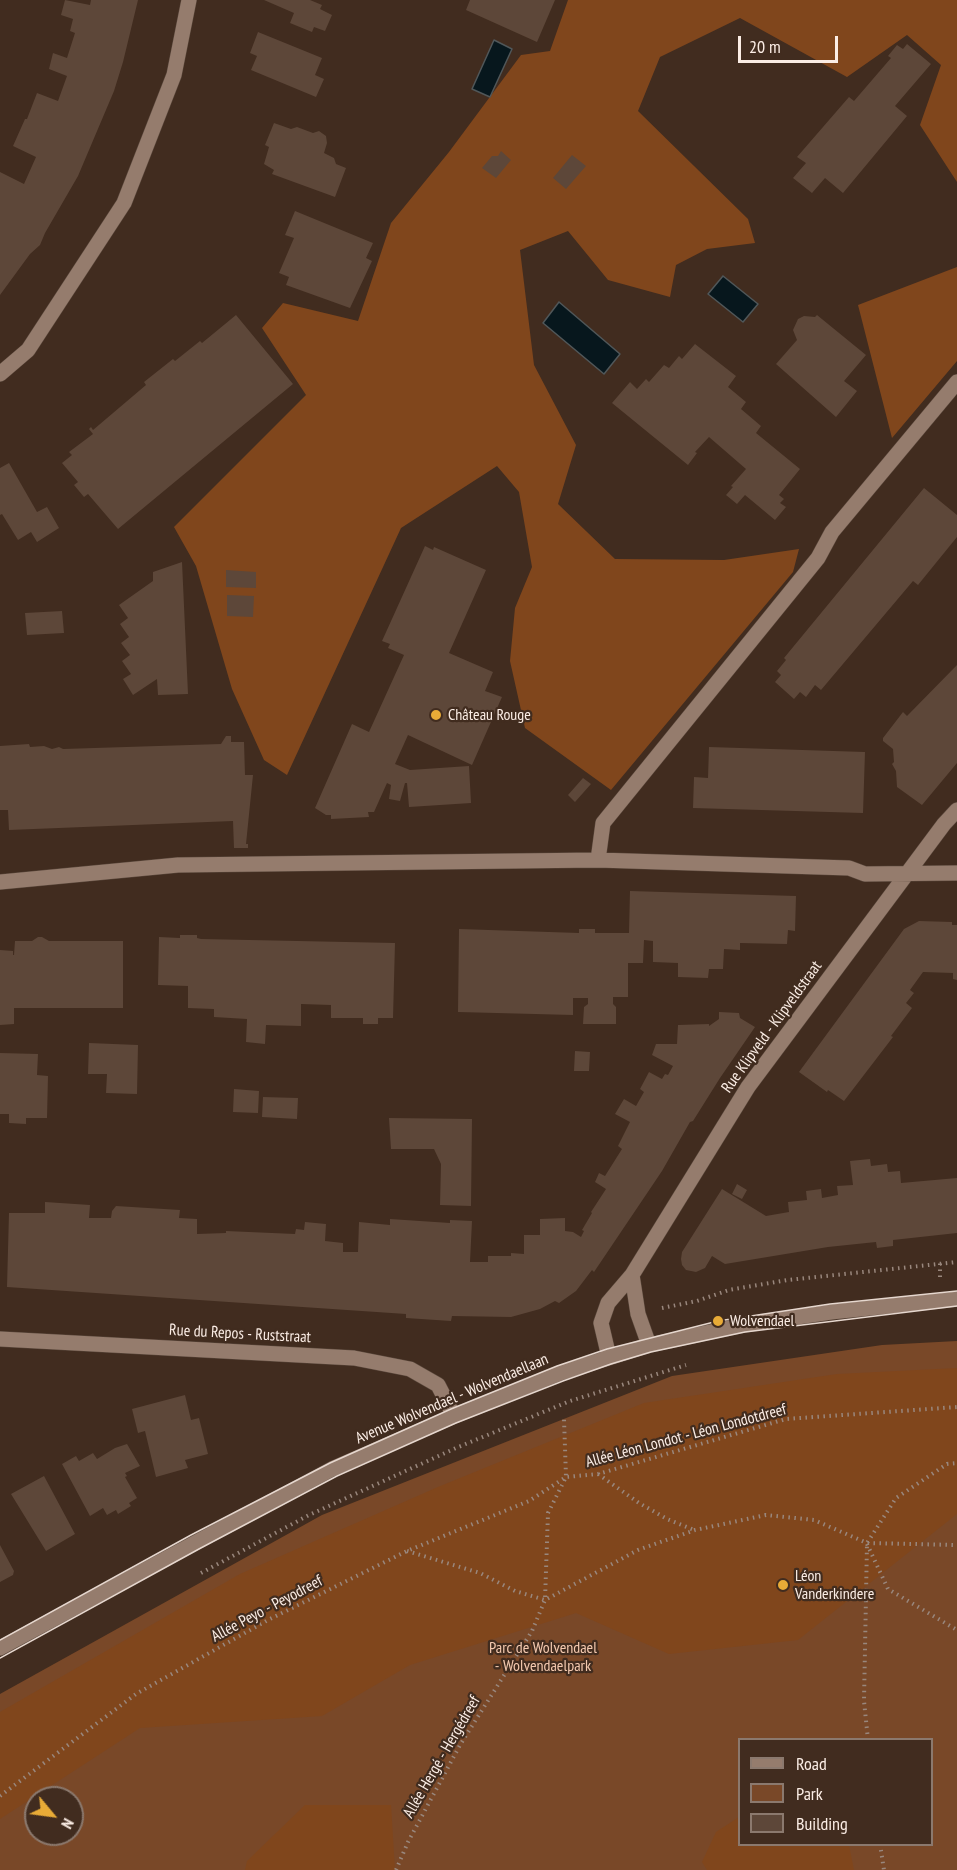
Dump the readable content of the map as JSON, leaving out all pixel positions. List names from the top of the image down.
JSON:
{
  "streets": {
    "street": ["Rue Klipveld - Klipveldstraat", "Rue du Repos - Ruststraat", "Avenue Wolvendael - Wolvendaellaan"],
    "path": ["Allée Léon Londot - Léon Londotdreef", "Allée Peyo - Peyodreef", "Allée Hergé - Hergédreef"]
  },
  "crossings": [
    ["Rue Klipveld - Klipveldstraat", "Avenue Wolvendael - Wolvendaellaan"],
    ["Rue du Repos - Ruststraat", "Avenue Wolvendael - Wolvendaellaan"],
    ["Allée Léon Londot - Léon Londotdreef", "Allée Peyo - Peyodreef"],
    ["Allée Léon Londot - Léon Londotdreef", "Allée Hergé - Hergédreef"],
    ["Allée Peyo - Peyodreef", "Allée Hergé - Hergédreef"]
  ],
  "parks": ["Parc de Wolvendael - Wolvendaelpark"],
  "places": ["Château Rouge", "Wolvendael", "Léon Vanderkindere"],
  "legend": ["Road", "Park", "Building"],
  "scale_bar": "20 m",
  "north": "bottom right"
}
